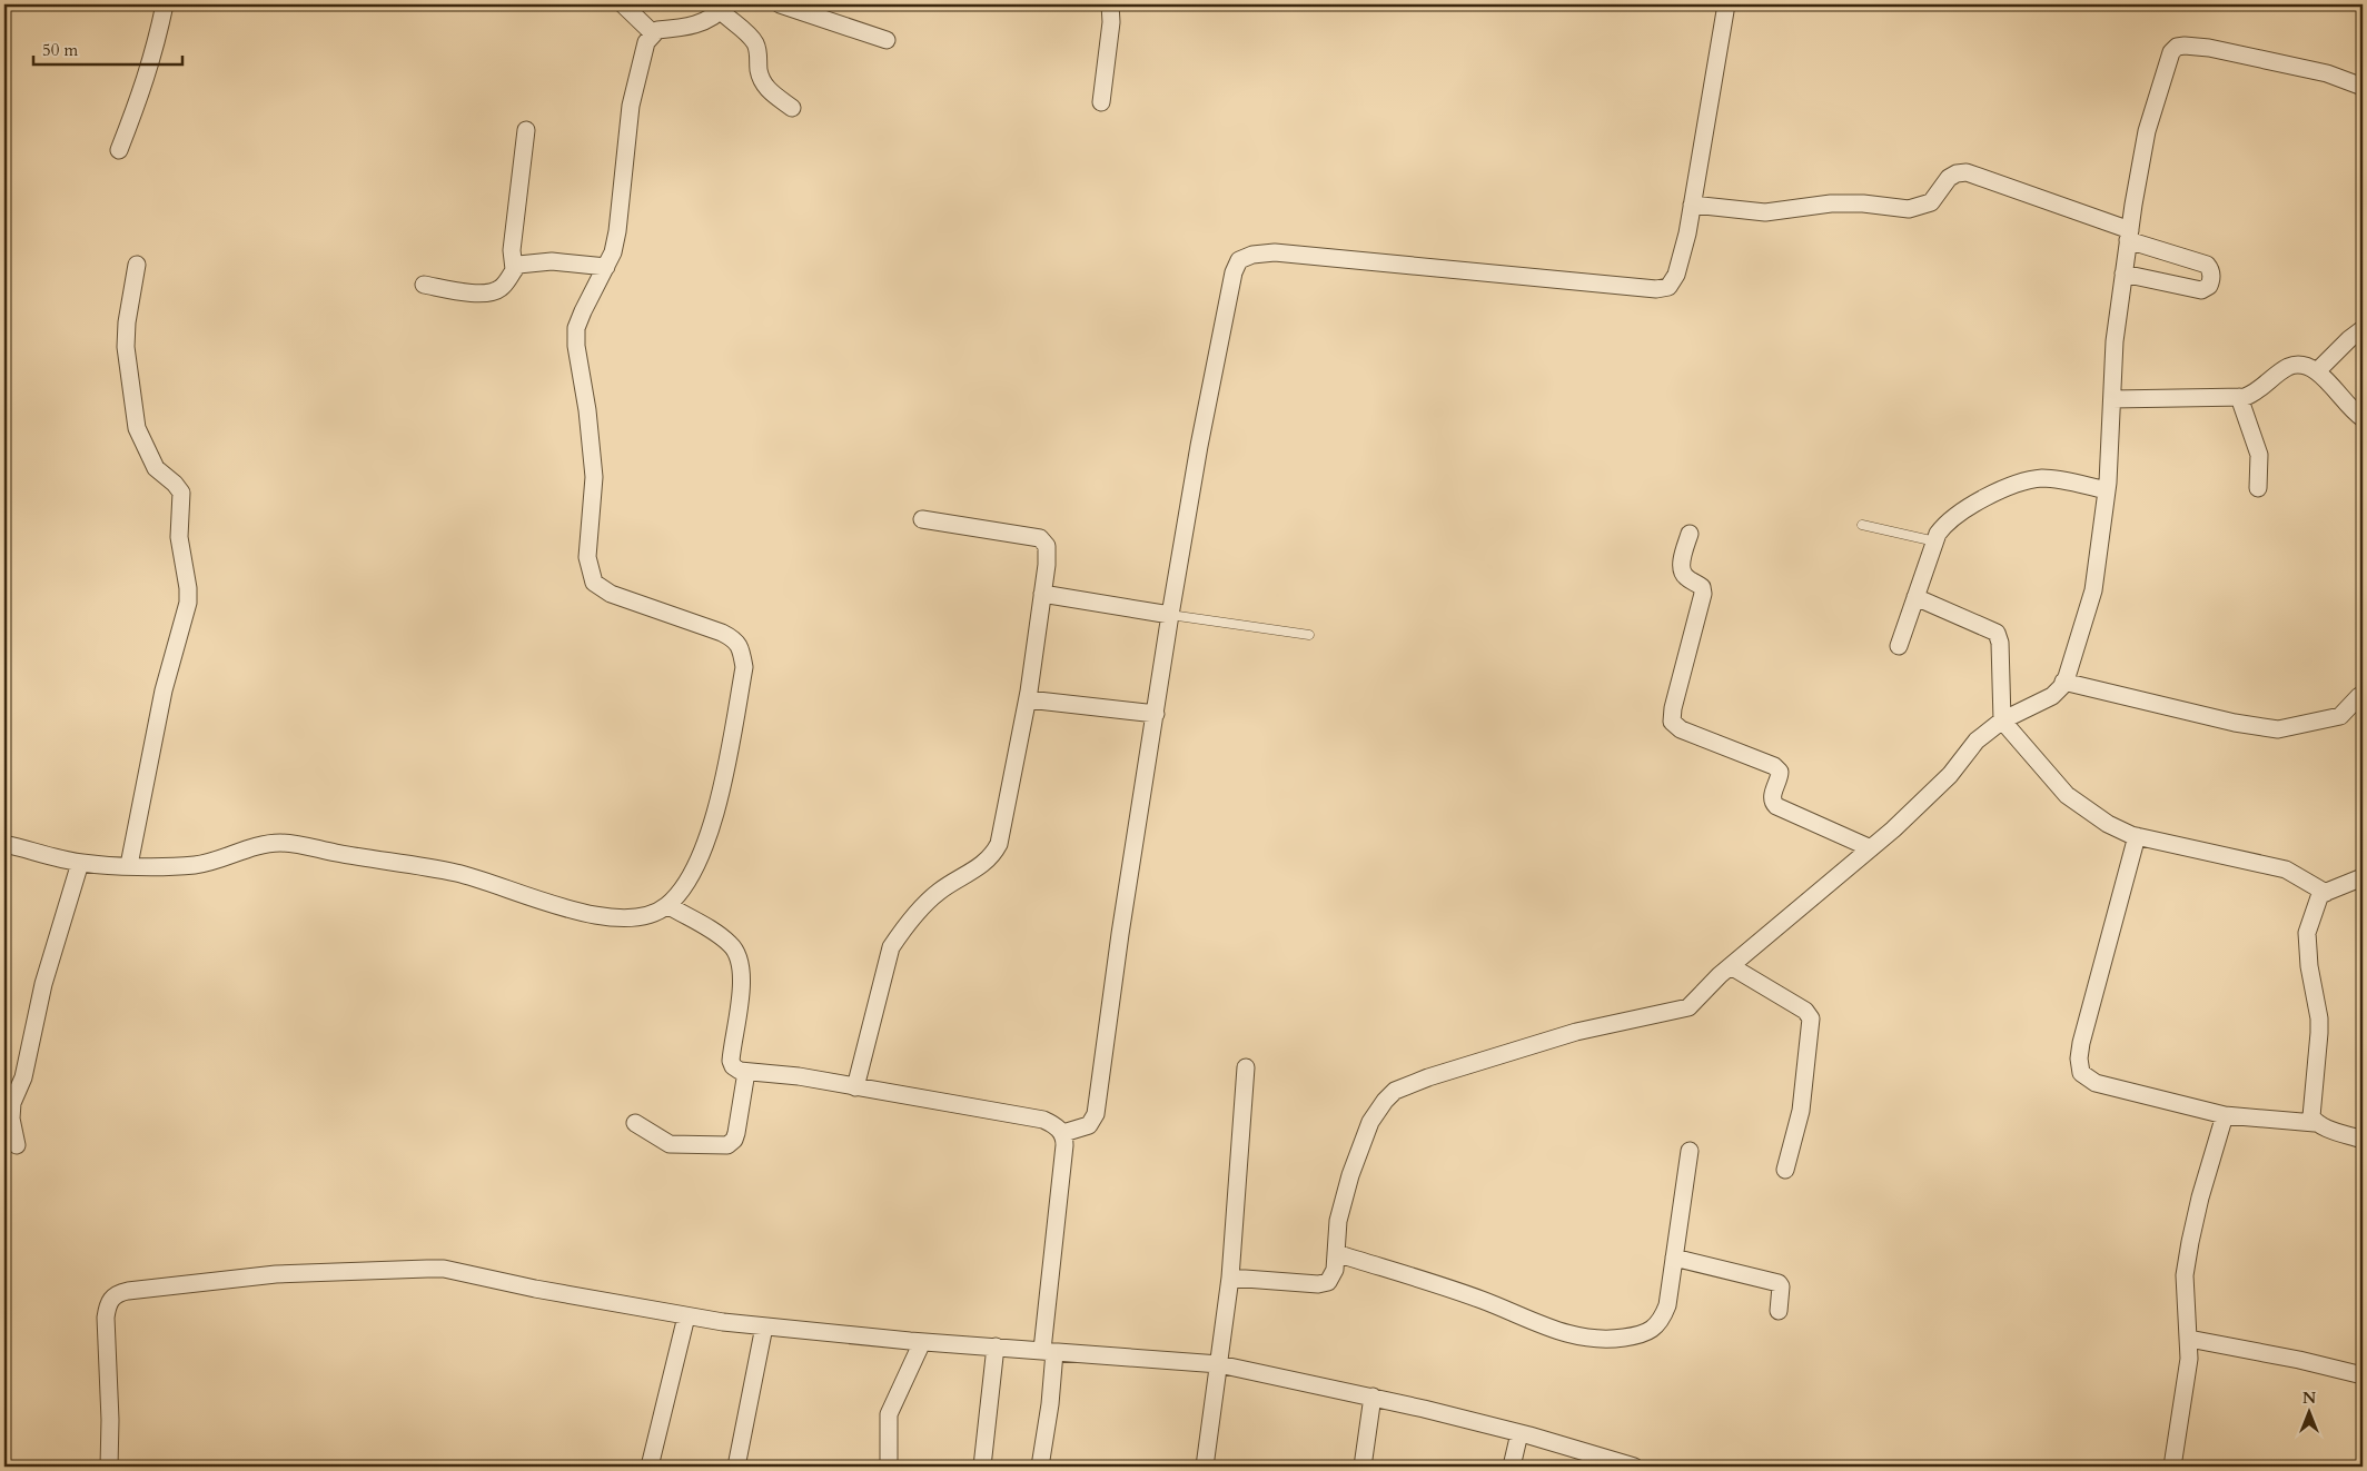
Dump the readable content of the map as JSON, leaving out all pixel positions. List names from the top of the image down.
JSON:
{
  "scale_bar": "50 m",
  "north": "top"
}
